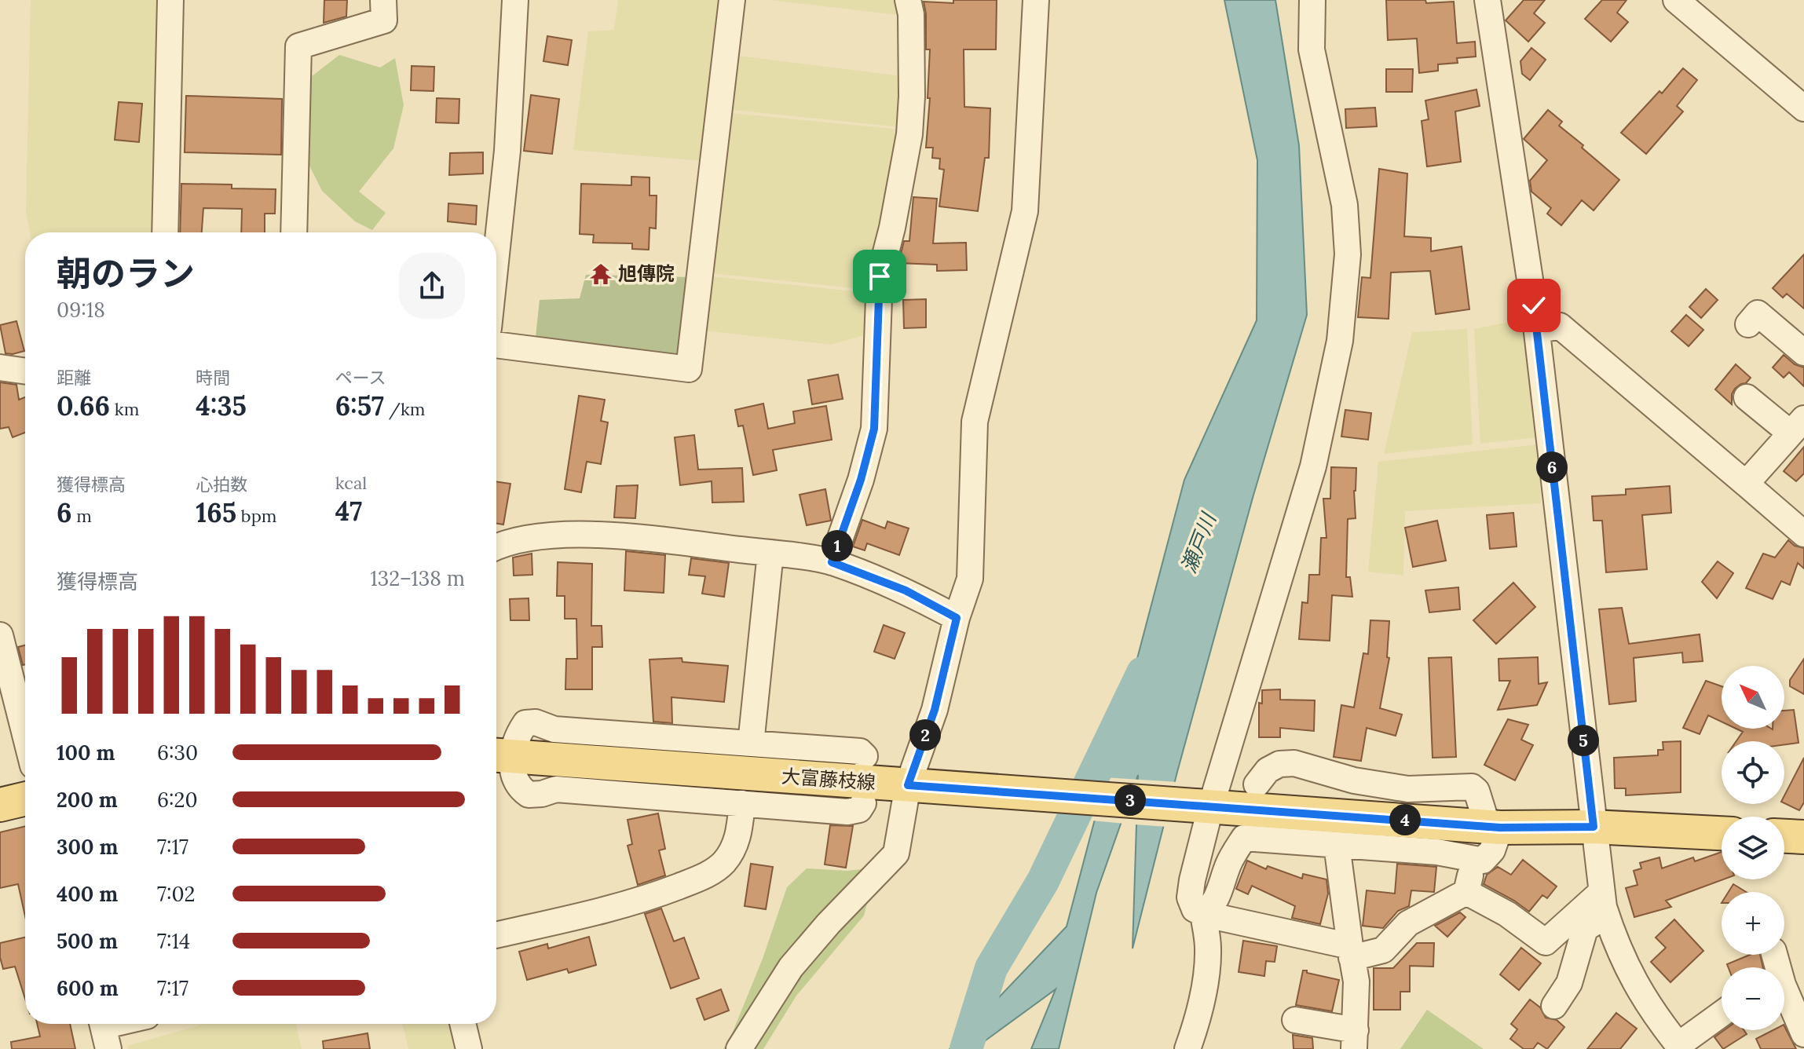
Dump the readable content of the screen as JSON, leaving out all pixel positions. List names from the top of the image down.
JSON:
{
  "streets": {
    "main road": ["大富藤枝線"]
  },
  "water": ["瀬戸川"],
  "places": {
    "temple": ["旭傳院"]
  },
  "north": "top left",
  "page": {
    "heading": ["朝のラン", "09:18"],
    "stats": [
      ["距離", "0.66 km"],
      ["時間", "4:35"],
      ["ペース", "6:57 /km"],
      ["獲得標高", "6 m"],
      ["心拍数", "165 bpm"],
      ["kcal", "47"]
    ],
    "pins": [
      "6",
      "1",
      "2",
      "5",
      "3",
      "4"
    ],
    "chart": ["獲得標高", "132–138 m"],
    "map_buttons": ["+", "−"],
    "list": [
      {
        "name": "100 m",
        "note": "6:30"
      },
      {
        "name": "200 m",
        "note": "6:20"
      },
      {
        "name": "300 m",
        "note": "7:17"
      },
      {
        "name": "400 m",
        "note": "7:02"
      },
      {
        "name": "500 m",
        "note": "7:14"
      },
      {
        "name": "600 m",
        "note": "7:17"
      }
    ]
  }
}
